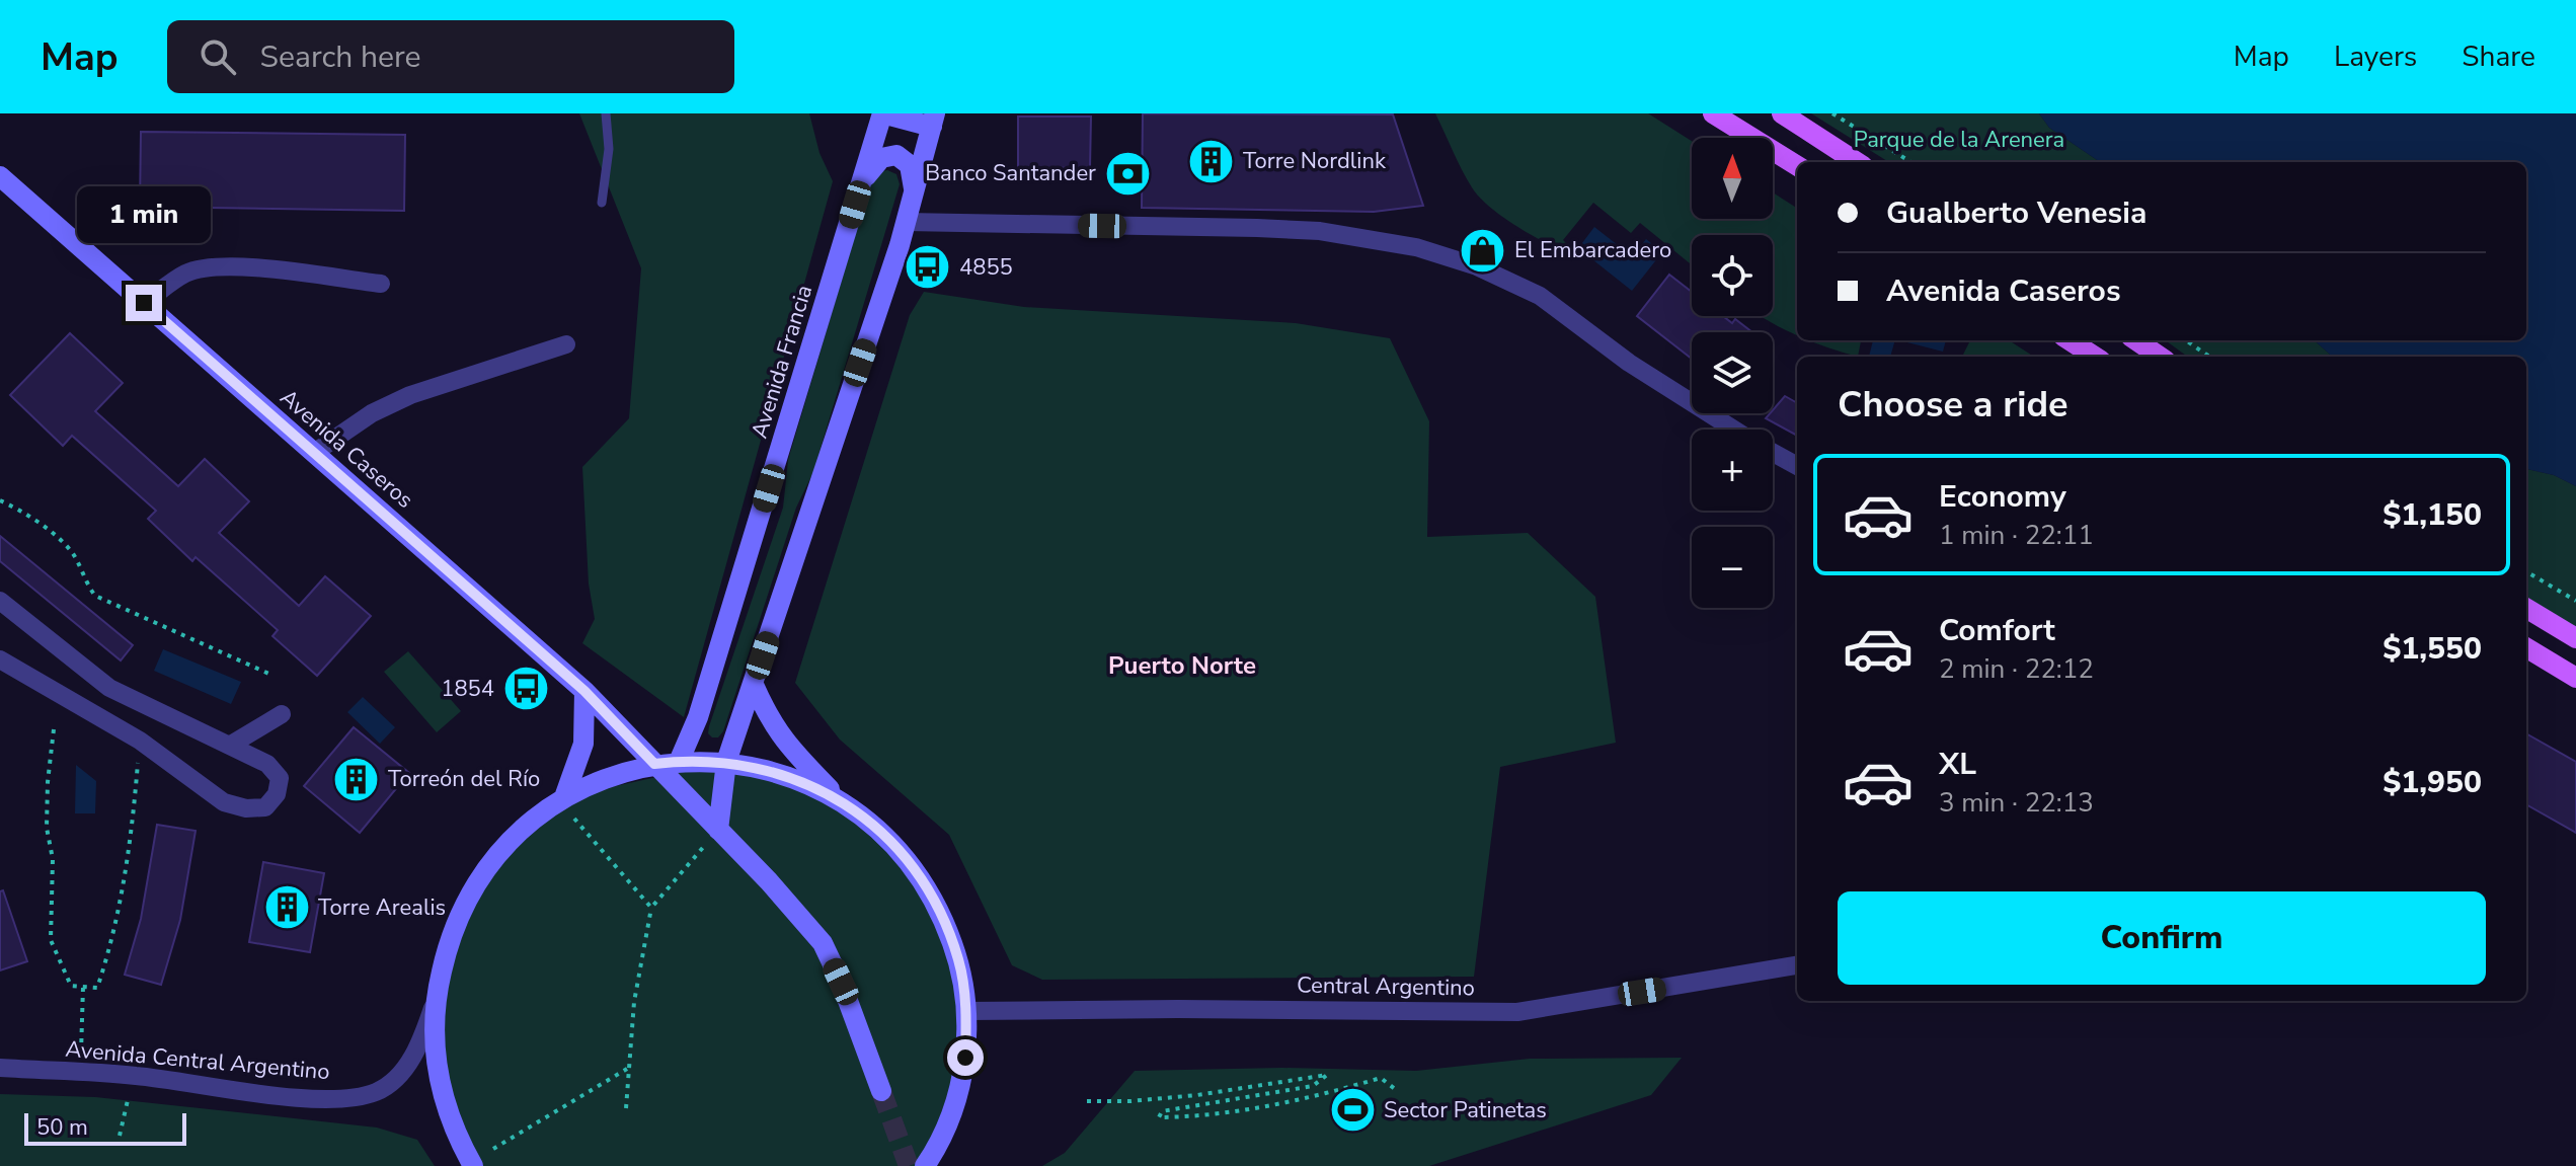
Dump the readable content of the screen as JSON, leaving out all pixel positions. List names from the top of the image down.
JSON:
{
  "streets": {
    "main road": ["Avenida Francia", "Avenida Caseros"],
    "street": ["Central Argentino", "Avenida Central Argentino"]
  },
  "districts": ["Puerto Norte"],
  "parks": ["Parque de la Arenera"],
  "places": {
    "building": ["Torre Nordlink", "Torreón del Río", "Torre Arealis"],
    "bank": ["Banco Santander"],
    "shop": ["El Embarcadero"],
    "bus stop": ["4855", "1854"],
    "sports": ["Sector Patinetas"]
  },
  "scale_bar": "50 m",
  "north": "top",
  "page": {
    "header": "Map",
    "search": "Search here",
    "nav": ["Map", "Layers", "Share"],
    "map_buttons": ["+", "−"],
    "banner": ["Gualberto Venesia", "Avenida Caseros"],
    "bubble": "1 min",
    "heading": "Choose a ride",
    "list": [
      {
        "name": "Economy",
        "note": "1 min · 22:11",
        "value": "$1,150"
      },
      {
        "name": "Comfort",
        "note": "2 min · 22:12",
        "value": "$1,550"
      },
      {
        "name": "XL",
        "note": "3 min · 22:13",
        "value": "$1,950"
      }
    ],
    "buttons": "Confirm",
    "scale": "50 m"
  }
}
